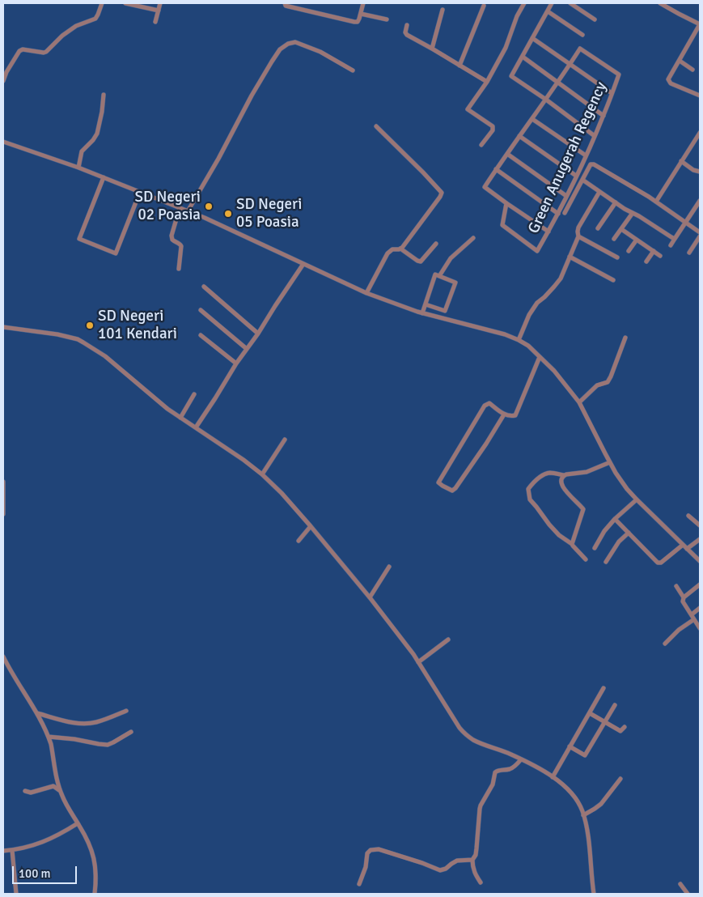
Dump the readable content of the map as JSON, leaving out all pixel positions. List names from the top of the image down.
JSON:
{
  "streets": {
    "street": ["Green Anugerah Regency"]
  },
  "places": ["SD Negeri 02 Poasia", "SD Negeri 05 Poasia", "SD Negeri 101 Kendari"],
  "scale_bar": "100 m"
}
